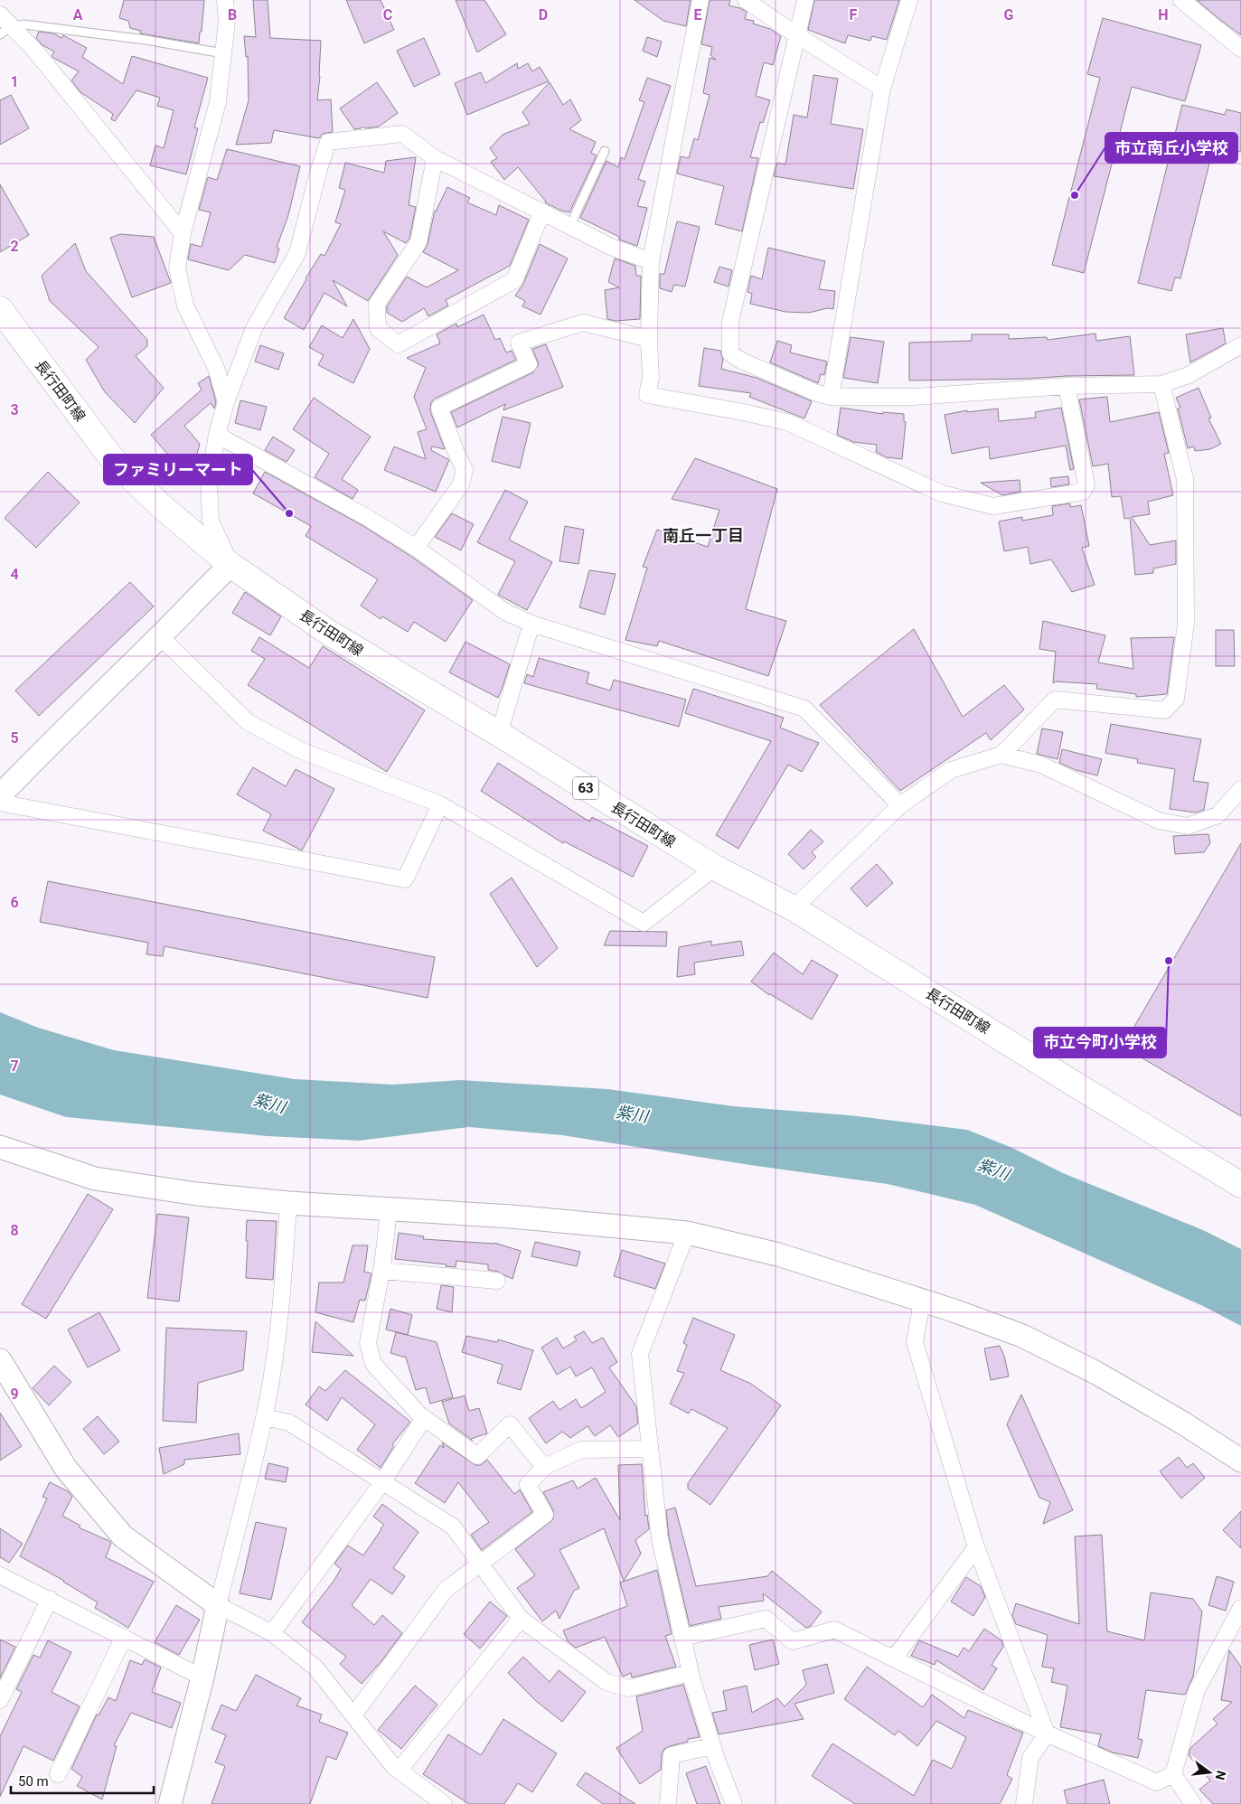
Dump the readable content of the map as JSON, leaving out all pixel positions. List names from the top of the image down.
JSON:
{
  "streets": {
    "main road": ["長行田町線", "63"]
  },
  "districts": ["南丘一丁目"],
  "water": ["紫川"],
  "places": ["市立南丘小学校", "ファミリーマート", "市立今町小学校"],
  "scale_bar": "50 m",
  "north": "right",
  "grid": {
    "columns": [
      "A",
      "B",
      "C",
      "D",
      "E",
      "F",
      "G",
      "H"
    ],
    "rows": [
      "1",
      "2",
      "3",
      "4",
      "5",
      "6",
      "7",
      "8",
      "9"
    ]
  }
}
